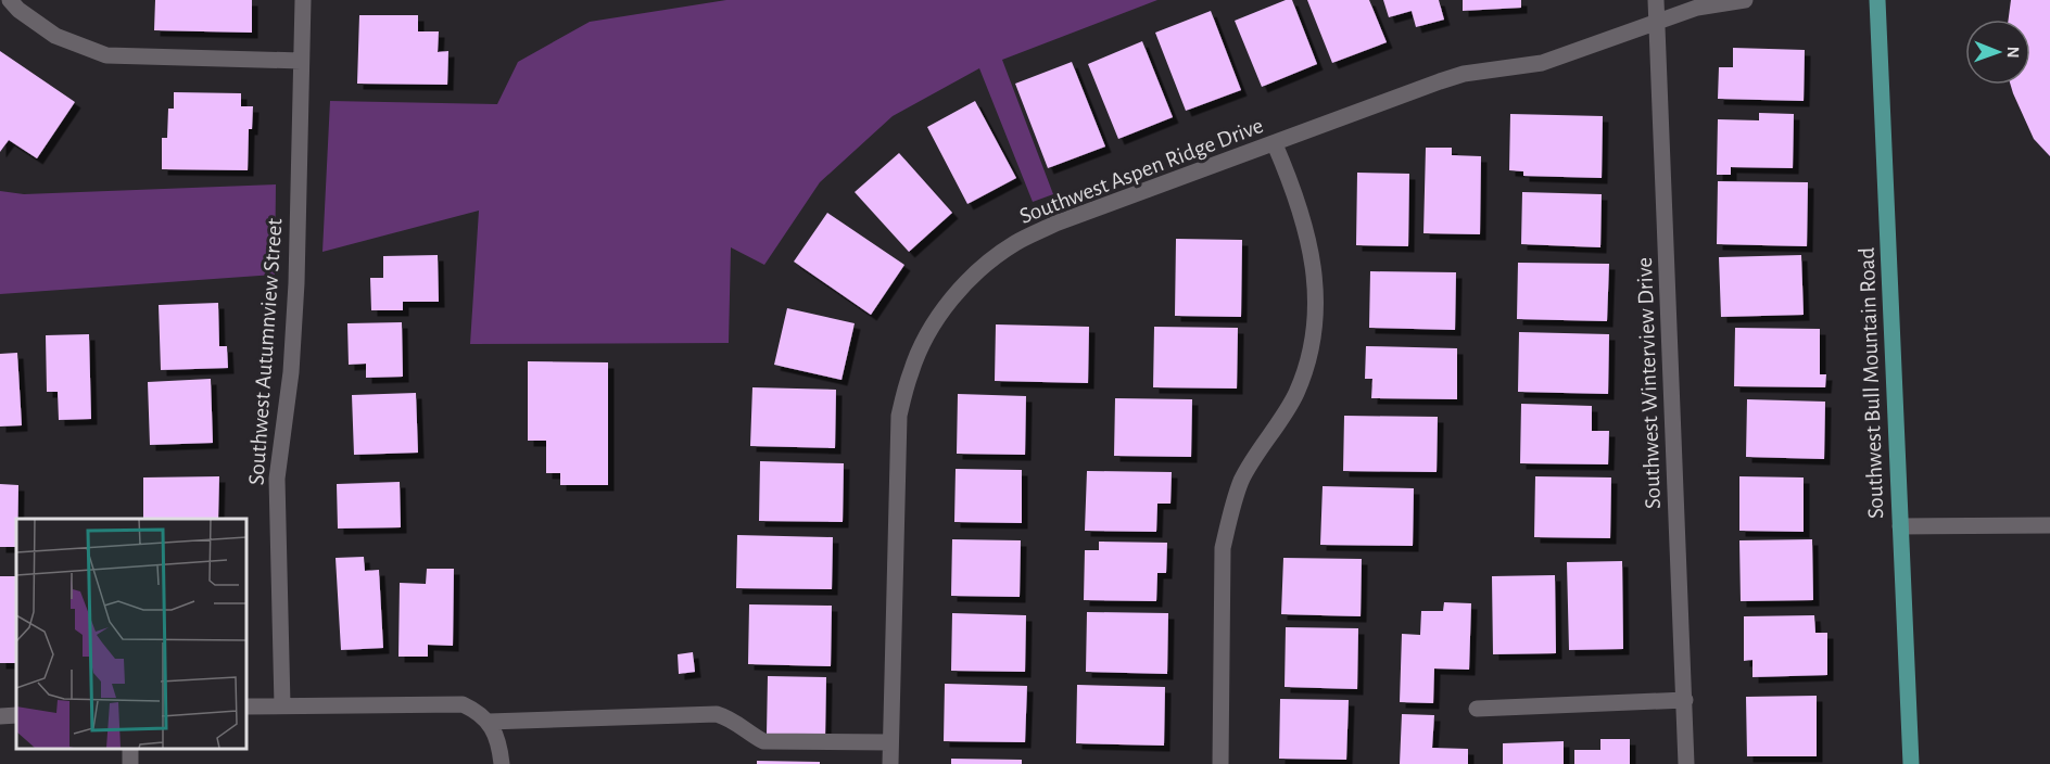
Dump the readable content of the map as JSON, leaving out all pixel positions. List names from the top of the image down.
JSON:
{
  "streets": {
    "main road": ["Southwest Bull Mountain Road"],
    "street": ["Southwest Aspen Ridge Drive", "Southwest Autumnview Street", "Southwest Winterview Drive"]
  },
  "crossings": [
    ["Southwest Aspen Ridge Drive", "Southwest Winterview Drive"]
  ],
  "north": "right"
}
